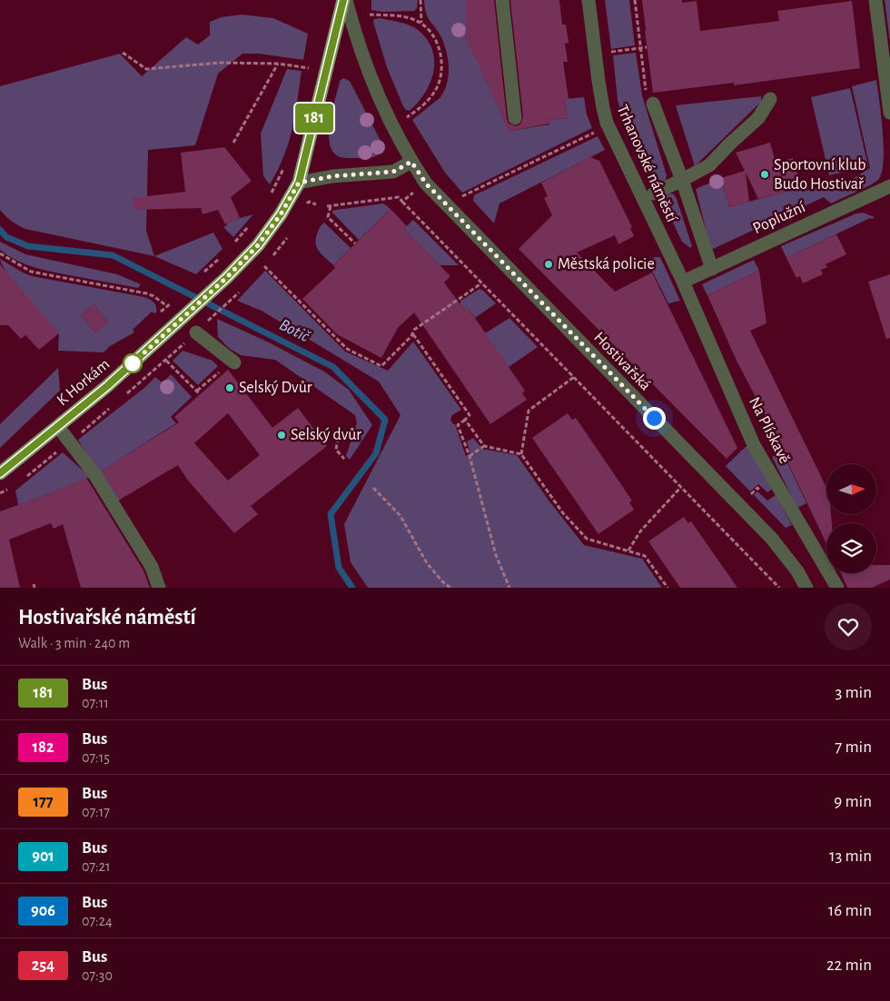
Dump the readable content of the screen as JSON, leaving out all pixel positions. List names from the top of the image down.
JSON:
{
  "streets": {
    "main road": ["K Horkám"],
    "street": [
      "Trhanovské náměstí",
      "Poplužní",
      "Hostivařská",
      "Na Plískavě"
    ]
  },
  "crossings": [
    ["Trhanovské náměstí", "Poplužní"],
    ["Trhanovské náměstí", "Na Plískavě"],
    ["Poplužní", "Na Plískavě"],
    ["Hostivařská", "K Horkám"]
  ],
  "water": ["Botič"],
  "places": [
    "Sportovní klub Budo Hostivař",
    "Městská policie",
    "Selský Dvůr",
    "Selský dvůr"
  ],
  "lines": ["bus line 181"],
  "north": "right",
  "page": {
    "on_map": "181",
    "heading": ["Hostivařské náměstí", "Walk · 3 min · 240 m"],
    "list": [
      {
        "mark": "181",
        "name": "Bus",
        "note": "07:11",
        "value": "3 min"
      },
      {
        "mark": "182",
        "name": "Bus",
        "note": "07:15",
        "value": "7 min"
      },
      {
        "mark": "177",
        "name": "Bus",
        "note": "07:17",
        "value": "9 min"
      },
      {
        "mark": "901",
        "name": "Bus",
        "note": "07:21",
        "value": "13 min"
      },
      {
        "mark": "906",
        "name": "Bus",
        "note": "07:24",
        "value": "16 min"
      },
      {
        "mark": "254",
        "name": "Bus",
        "note": "07:30",
        "value": "22 min"
      }
    ]
  }
}
